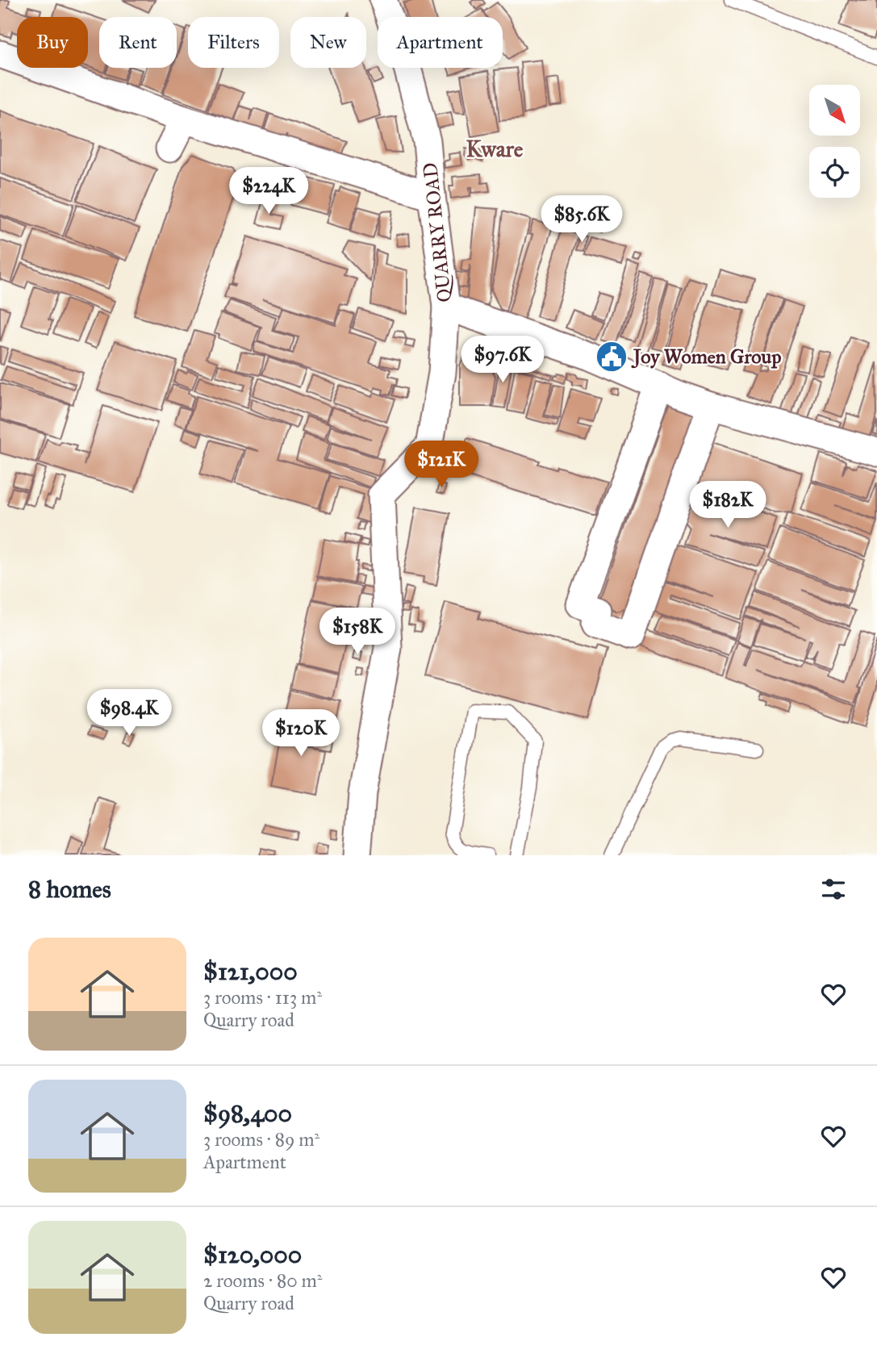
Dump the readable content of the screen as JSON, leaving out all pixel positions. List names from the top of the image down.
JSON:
{
  "streets": {
    "street": ["QUARRY ROAD"]
  },
  "districts": ["Kware"],
  "places": {
    "public building": ["Joy Women Group"]
  },
  "north": "bottom right",
  "page": {
    "chip": [
      "Buy",
      "Rent",
      "Filters",
      "New",
      "Apartment"
    ],
    "price": [
      "$224K",
      "$85.6K",
      "$97.6K",
      "$121K",
      "$182K",
      "$158K",
      "$98.4K",
      "$120K"
    ],
    "heading": "8 homes",
    "list": [
      {
        "name": "$121,000",
        "note": "3 rooms · 113 m² · Quarry road"
      },
      {
        "name": "$98,400",
        "note": "3 rooms · 89 m² · Apartment"
      },
      {
        "name": "$120,000",
        "note": "2 rooms · 80 m² · Quarry road"
      }
    ]
  }
}
